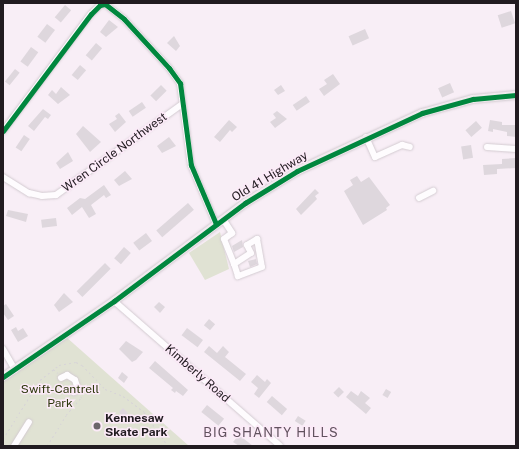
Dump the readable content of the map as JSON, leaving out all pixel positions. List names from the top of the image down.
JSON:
{
  "streets": {
    "main road": ["Old 41 Highway"],
    "street": ["Wren Circle Northwest", "Kimberly Road"]
  },
  "crossings": [
    ["Old 41 Highway", "Kimberly Road"]
  ],
  "districts": ["BIG SHANTY HILLS"],
  "parks": ["Swift-Cantrell Park"],
  "places": ["Kennesaw Skate Park"]
}
